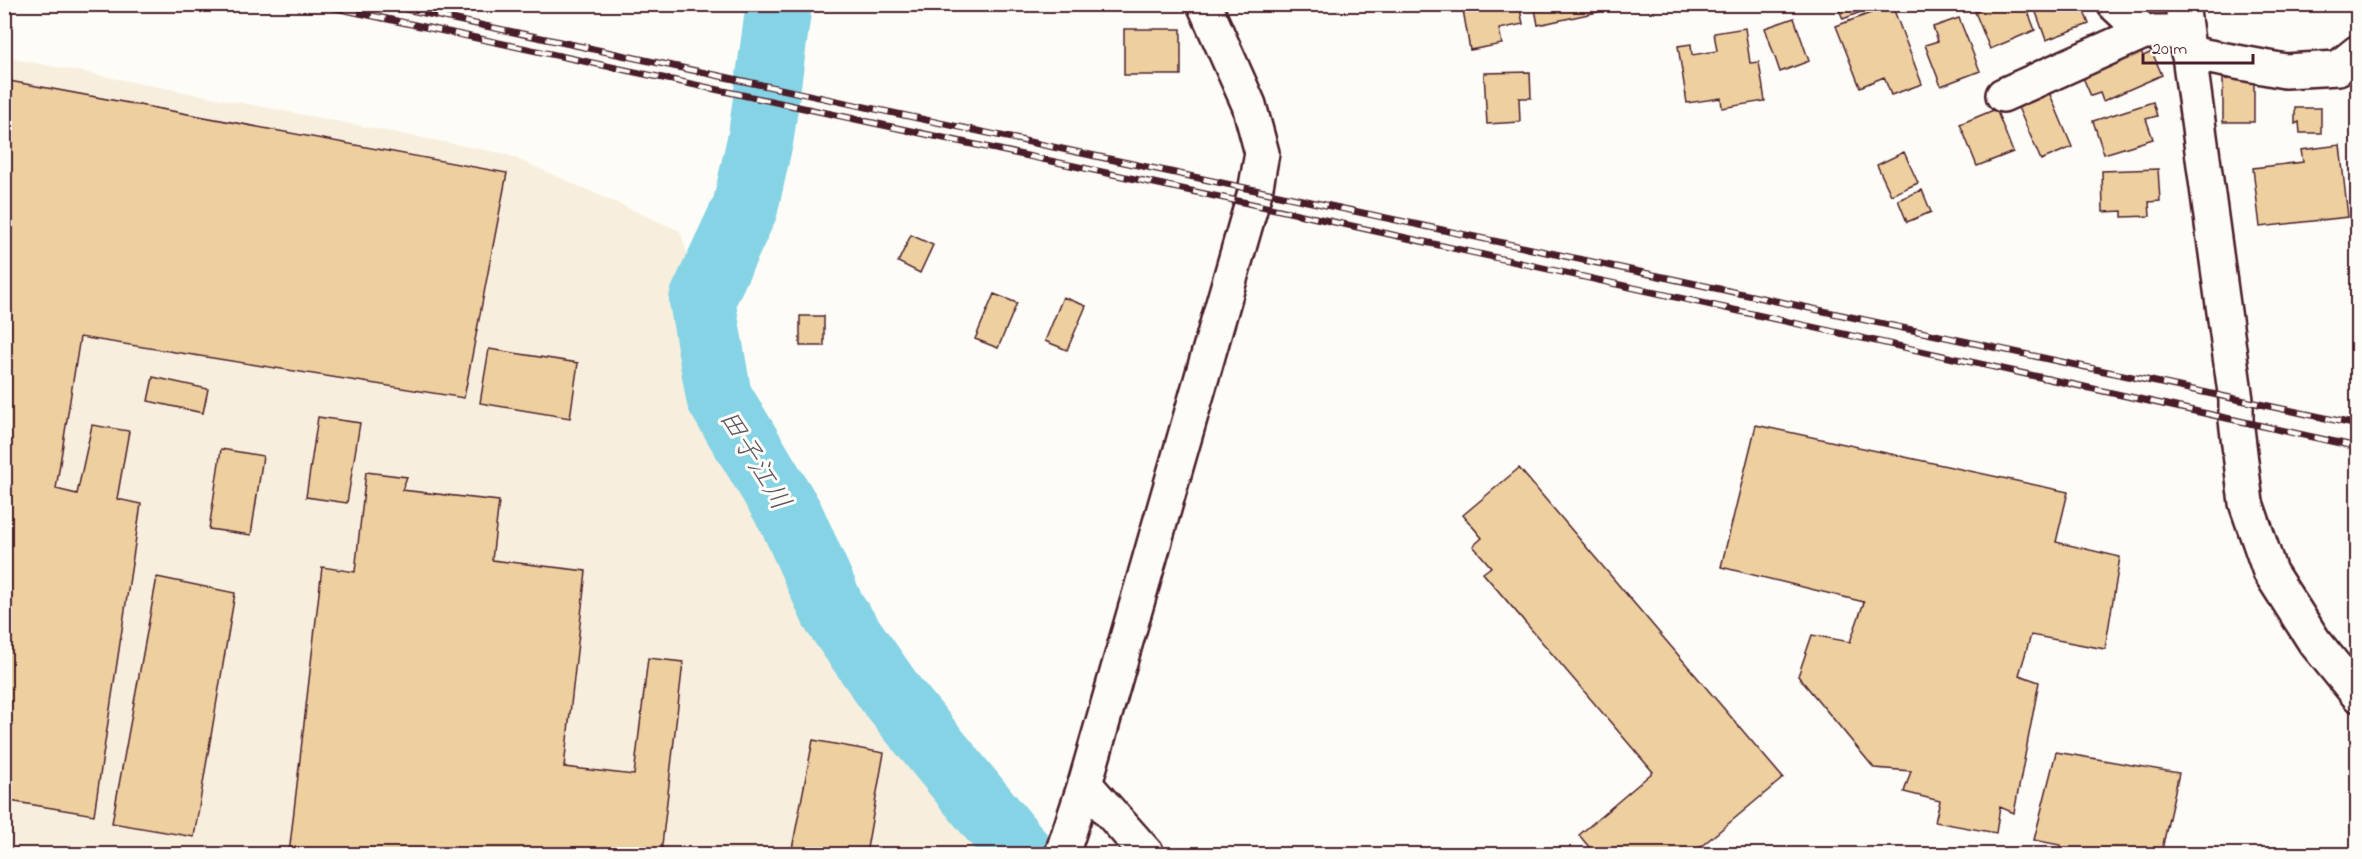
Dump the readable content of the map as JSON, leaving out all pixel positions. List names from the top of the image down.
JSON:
{
  "water": ["田子江川"],
  "scale_bar": "20 m"
}
